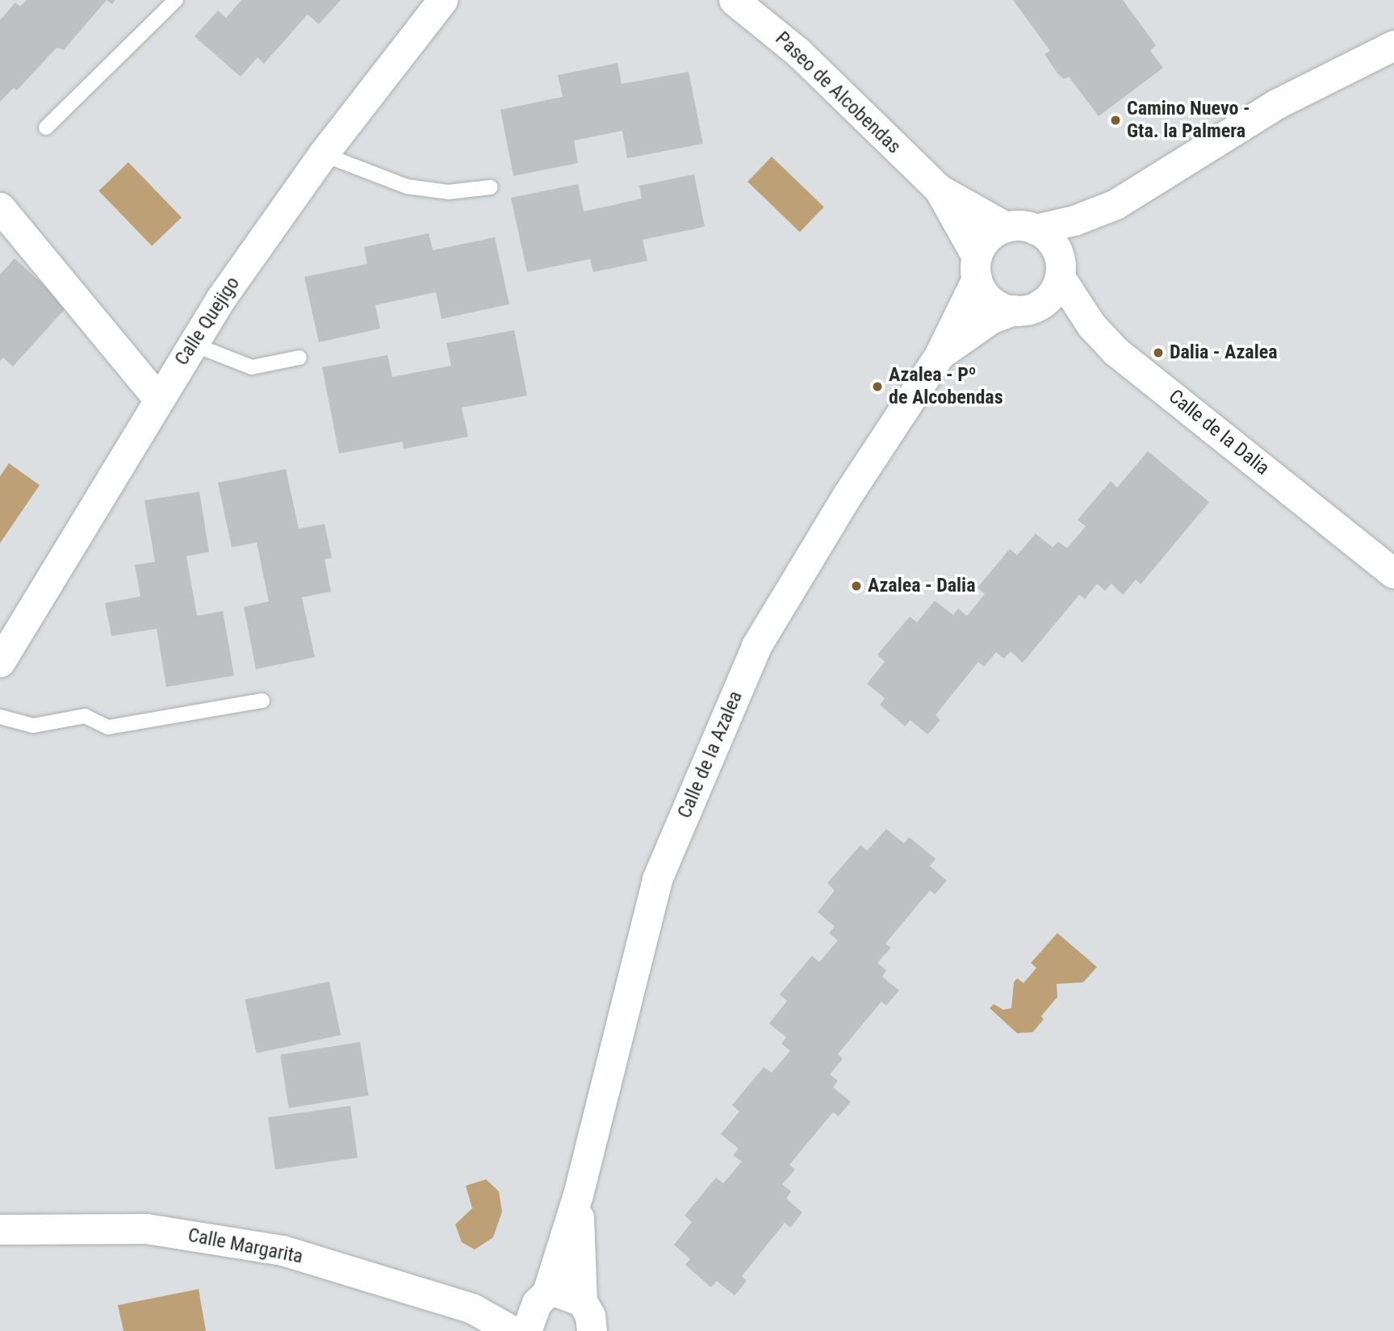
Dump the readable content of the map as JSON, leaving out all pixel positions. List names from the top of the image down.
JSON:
{
  "streets": {
    "street": [
      "Paseo de Alcobendas",
      "Calle Quejigo",
      "Calle de la Dalia",
      "Calle de la Azalea",
      "Calle Margarita"
    ]
  },
  "crossings": [
    ["Paseo de Alcobendas", "Calle de la Dalia"],
    ["Paseo de Alcobendas", "Calle de la Azalea"],
    ["Calle de la Dalia", "Calle de la Azalea"]
  ],
  "places": [
    "Camino Nuevo - Gta. la Palmera",
    "Dalia - Azalea",
    "Azalea - Pº de Alcobendas",
    "Azalea - Dalia"
  ]
}
